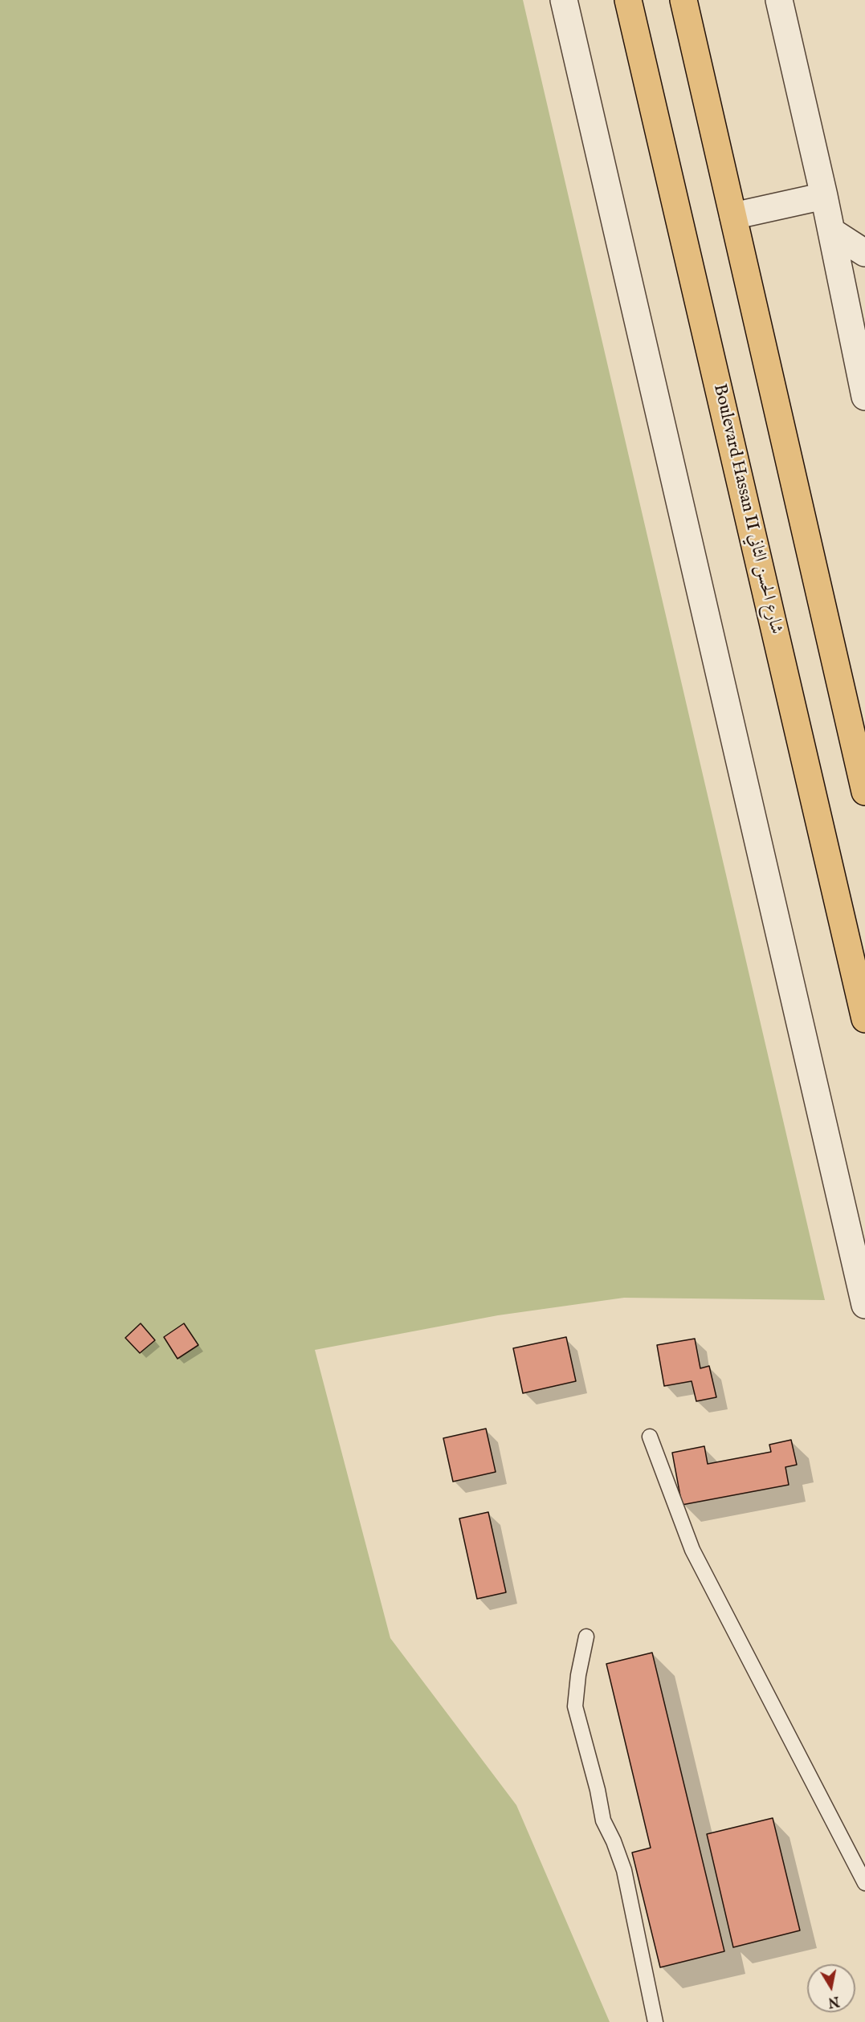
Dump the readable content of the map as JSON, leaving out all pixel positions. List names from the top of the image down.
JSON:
{
  "streets": {
    "main road": ["Boulevard Hassan II شارع الحسن الثاني"]
  },
  "north": "bottom"
}
